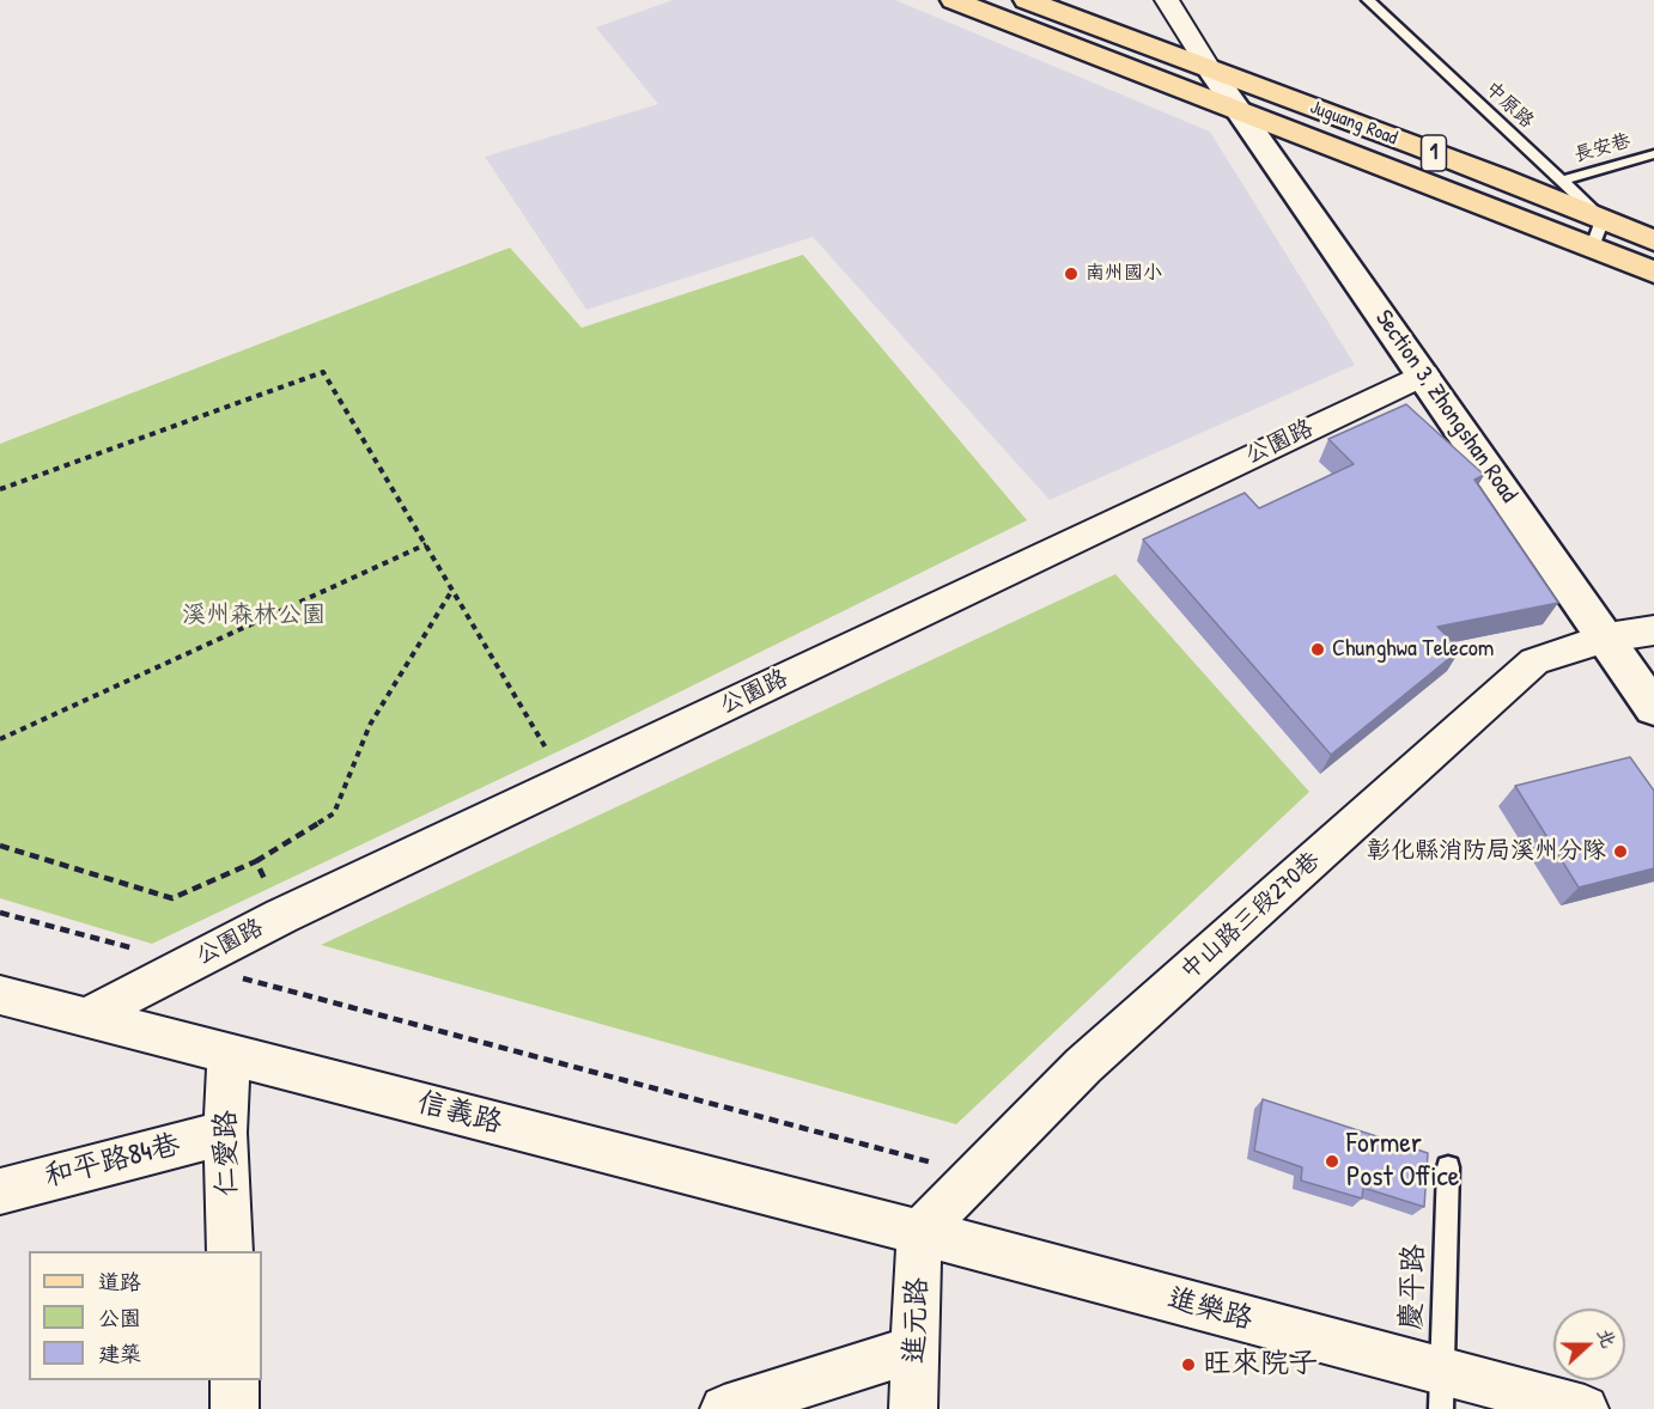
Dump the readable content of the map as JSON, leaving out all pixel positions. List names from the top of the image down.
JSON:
{
  "streets": {
    "main road": ["Juguang Road", "1", "Section 3, Zhongshan Road"],
    "street": [
      "公園路",
      "中山路三段270巷",
      "信義路",
      "仁愛路",
      "和平路84巷",
      "進樂路",
      "進元路"
    ],
    "lane": ["中原路", "長安巷", "慶平路"]
  },
  "crossings": [
    ["中原路", "Juguang Road"],
    ["中原路", "長安巷"],
    ["Juguang Road", "1"],
    ["Juguang Road", "Section 3, Zhongshan Road"],
    ["1", "Section 3, Zhongshan Road"],
    ["Section 3, Zhongshan Road", "公園路"],
    ["Section 3, Zhongshan Road", "中山路三段270巷"],
    ["公園路", "信義路"],
    ["中山路三段270巷", "信義路"],
    ["中山路三段270巷", "進樂路"],
    ["中山路三段270巷", "進元路"],
    ["信義路", "仁愛路"],
    ["信義路", "進樂路"],
    ["信義路", "進元路"],
    ["仁愛路", "和平路84巷"],
    ["慶平路", "進樂路"],
    ["進樂路", "進元路"]
  ],
  "parks": ["溪州森林公園"],
  "places": [
    "南州國小",
    "Chunghwa Telecom",
    "彰化縣消防局溪州分隊",
    "Former Post Office",
    "旺來院子"
  ],
  "legend": ["道路", "公園", "建築"],
  "north": "right"
}
